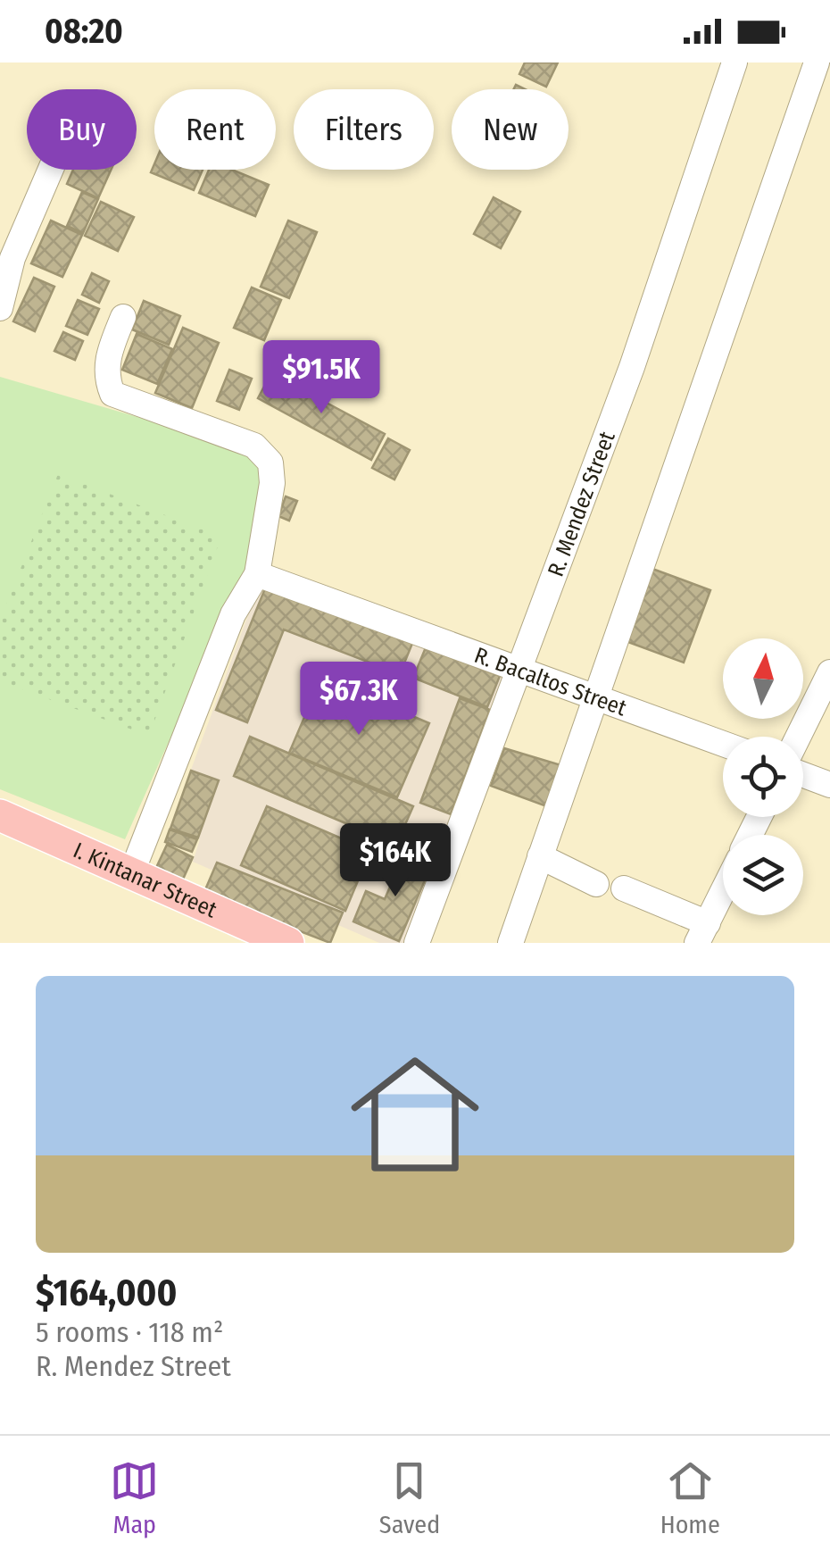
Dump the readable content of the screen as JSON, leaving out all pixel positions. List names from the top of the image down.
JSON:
{
  "streets": {
    "main road": ["I. Kintanar Street"],
    "street": ["R. Mendez Street", "R. Bacaltos Street"]
  },
  "crossings": [
    ["R. Mendez Street", "R. Bacaltos Street"]
  ],
  "north": "top",
  "page": {
    "status": "08:20",
    "chip": [
      "Buy",
      "Rent",
      "Filters",
      "New"
    ],
    "price": ["$91.5K", "$67.3K", "$164K"],
    "list": [
      {
        "name": "$164,000",
        "note": "5 rooms · 118 m² · R. Mendez Street"
      }
    ],
    "tabs": ["Map", "Saved", "Home"]
  }
}
